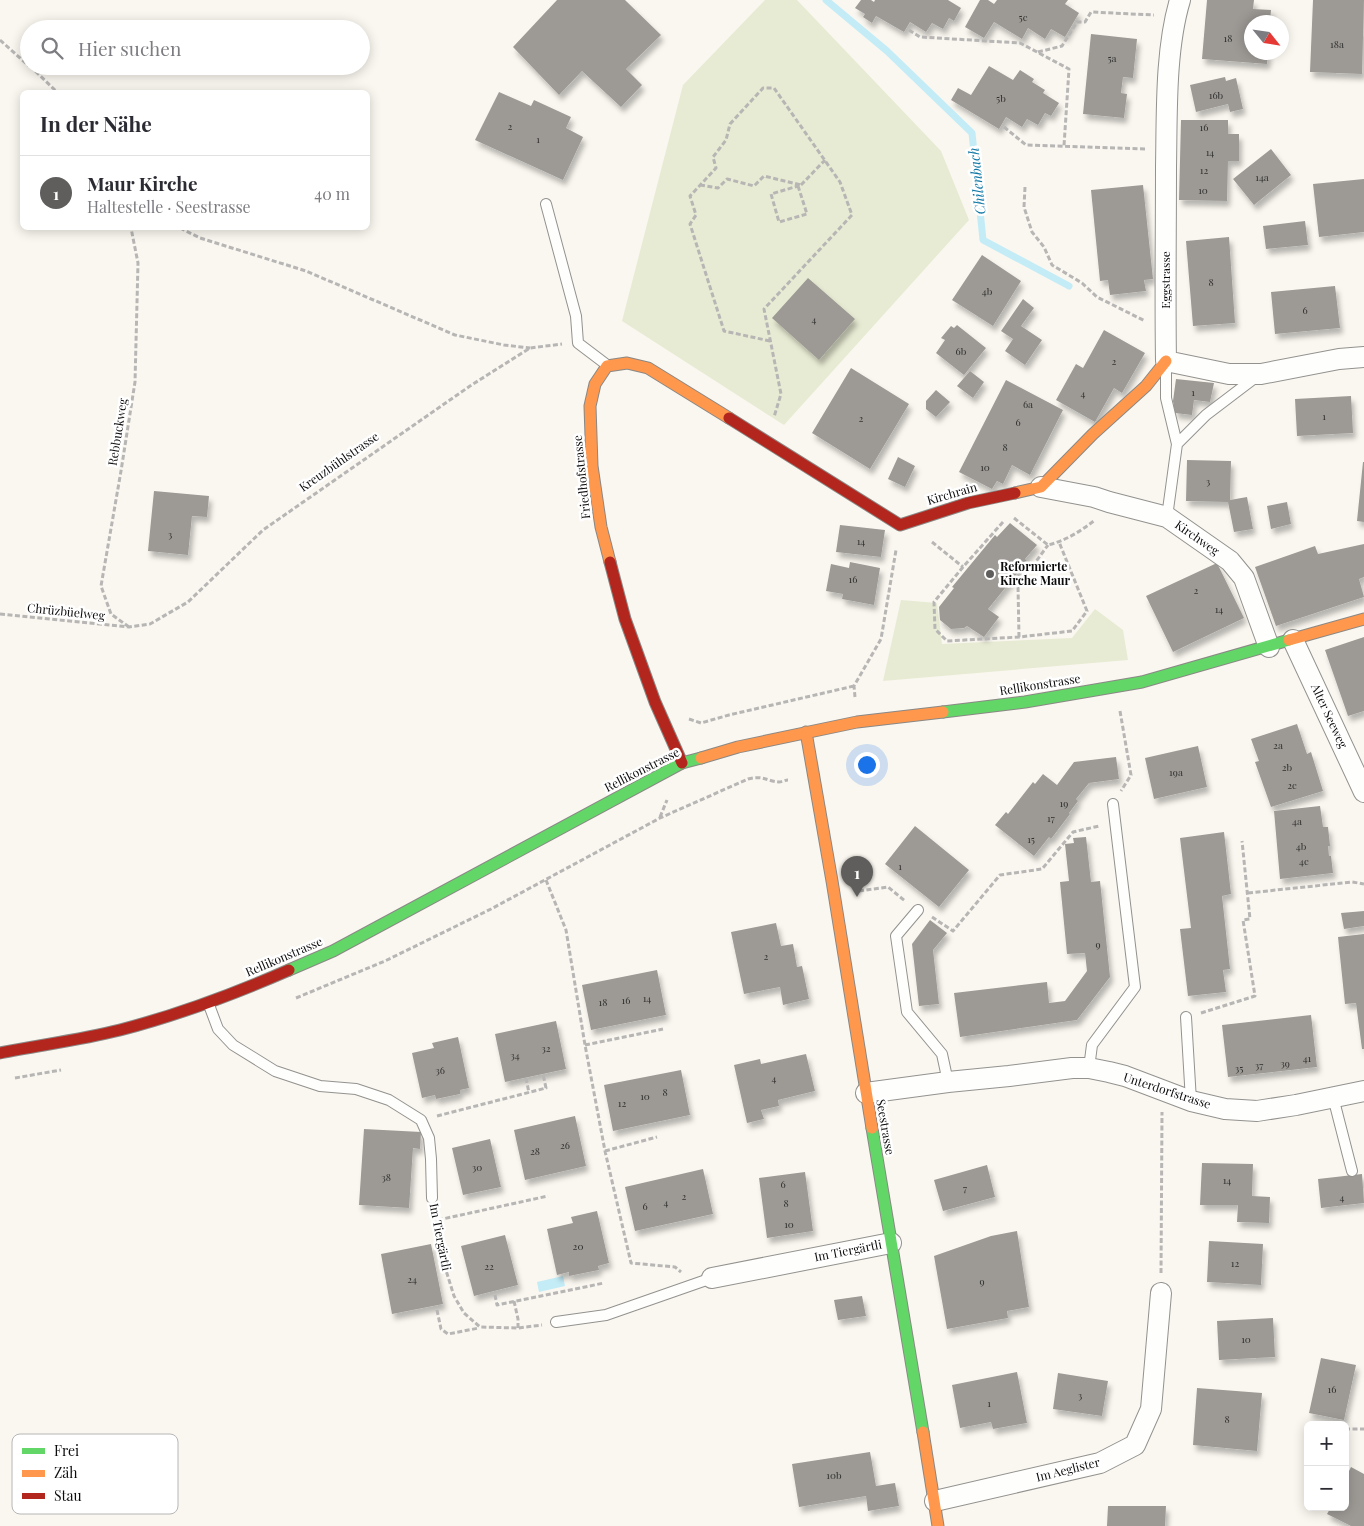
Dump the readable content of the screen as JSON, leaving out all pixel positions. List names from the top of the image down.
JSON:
{
  "streets": {
    "street": [
      "Eggstrasse",
      "Friedhofstrasse",
      "Kirchrain",
      "Kirchweg",
      "Rellikonstrasse",
      "Alter Seeweg",
      "Unterdorfstrasse",
      "Seestrasse",
      "Im Tiergärtli",
      "Im Aeglister"
    ],
    "path": ["Rebbuckweg", "Kreuzbühlstrasse", "Chrüzbüelweg"]
  },
  "crossings": [
    ["Rebbuckweg", "Kreuzbühlstrasse"],
    ["Rebbuckweg", "Chrüzbüelweg"],
    ["Kreuzbühlstrasse", "Chrüzbüelweg"],
    ["Friedhofstrasse", "Rellikonstrasse"],
    ["Kirchrain", "Kirchweg"],
    ["Kirchweg", "Rellikonstrasse"],
    ["Rellikonstrasse", "Alter Seeweg"],
    ["Rellikonstrasse", "Seestrasse"],
    ["Unterdorfstrasse", "Seestrasse"],
    ["Seestrasse", "Im Tiergärtli"],
    ["Seestrasse", "Im Aeglister"]
  ],
  "water": ["Chilenbach"],
  "places": ["Reformierte Kirche Maur"],
  "house_numbers": [
    "5c",
    "18",
    "18a",
    "5a",
    "16b",
    "5b",
    "2",
    "16",
    "1",
    "14",
    "12",
    "14a",
    "10",
    "8",
    "4b",
    "6",
    "4",
    "6b",
    "2",
    "1",
    "4",
    "6a",
    "1",
    "2",
    "6",
    "8",
    "10",
    "3",
    "3",
    "14",
    "16",
    "2",
    "14",
    "2a",
    "2b",
    "19a",
    "2c",
    "19",
    "17",
    "4a",
    "15",
    "4b",
    "4c",
    "1",
    "9",
    "2",
    "14",
    "16",
    "18",
    "32",
    "34",
    "41",
    "39",
    "37",
    "35",
    "36",
    "4",
    "8",
    "10",
    "12",
    "26",
    "28",
    "30",
    "38",
    "14",
    "6",
    "7",
    "2",
    "4",
    "4",
    "8",
    "6",
    "10",
    "20",
    "12",
    "22",
    "24",
    "9",
    "10",
    "16",
    "3",
    "1",
    "8",
    "10b"
  ],
  "legend": ["Frei", "Zäh", "Stau"],
  "north": "bottom right",
  "page": {
    "search": "Hier suchen",
    "heading": "In der Nähe",
    "list": [
      {
        "mark": "1",
        "name": "Maur Kirche",
        "note": "Haltestelle · Seestrasse",
        "value": "40 m"
      }
    ],
    "pins": "1",
    "map_buttons": ["+", "−"]
  }
}
